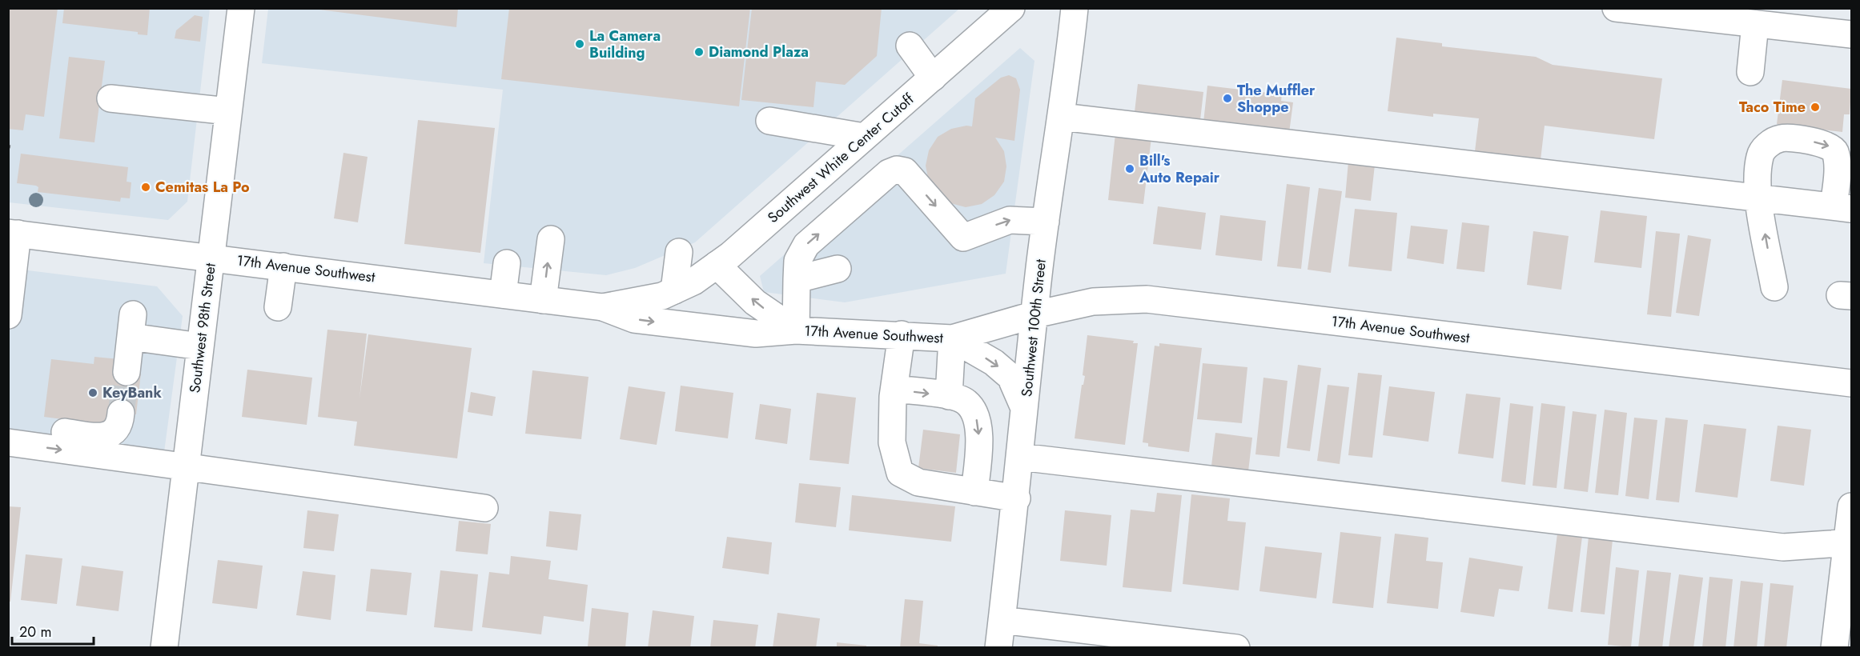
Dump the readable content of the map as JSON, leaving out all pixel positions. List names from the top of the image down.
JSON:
{
  "streets": {
    "street": [
      "Southwest White Center Cutoff",
      "17th Avenue Southwest",
      "Southwest 98th Street",
      "Southwest 100th Street"
    ]
  },
  "crossings": [
    ["Southwest White Center Cutoff", "17th Avenue Southwest"],
    ["17th Avenue Southwest", "Southwest 98th Street"],
    ["17th Avenue Southwest", "Southwest 100th Street"]
  ],
  "places": [
    "La Camera Building",
    "Diamond Plaza",
    "The Muffler Shoppe",
    "Taco Time",
    "Bill's Auto Repair",
    "Cemitas La Po",
    "KeyBank"
  ],
  "scale_bar": "20 m"
}
